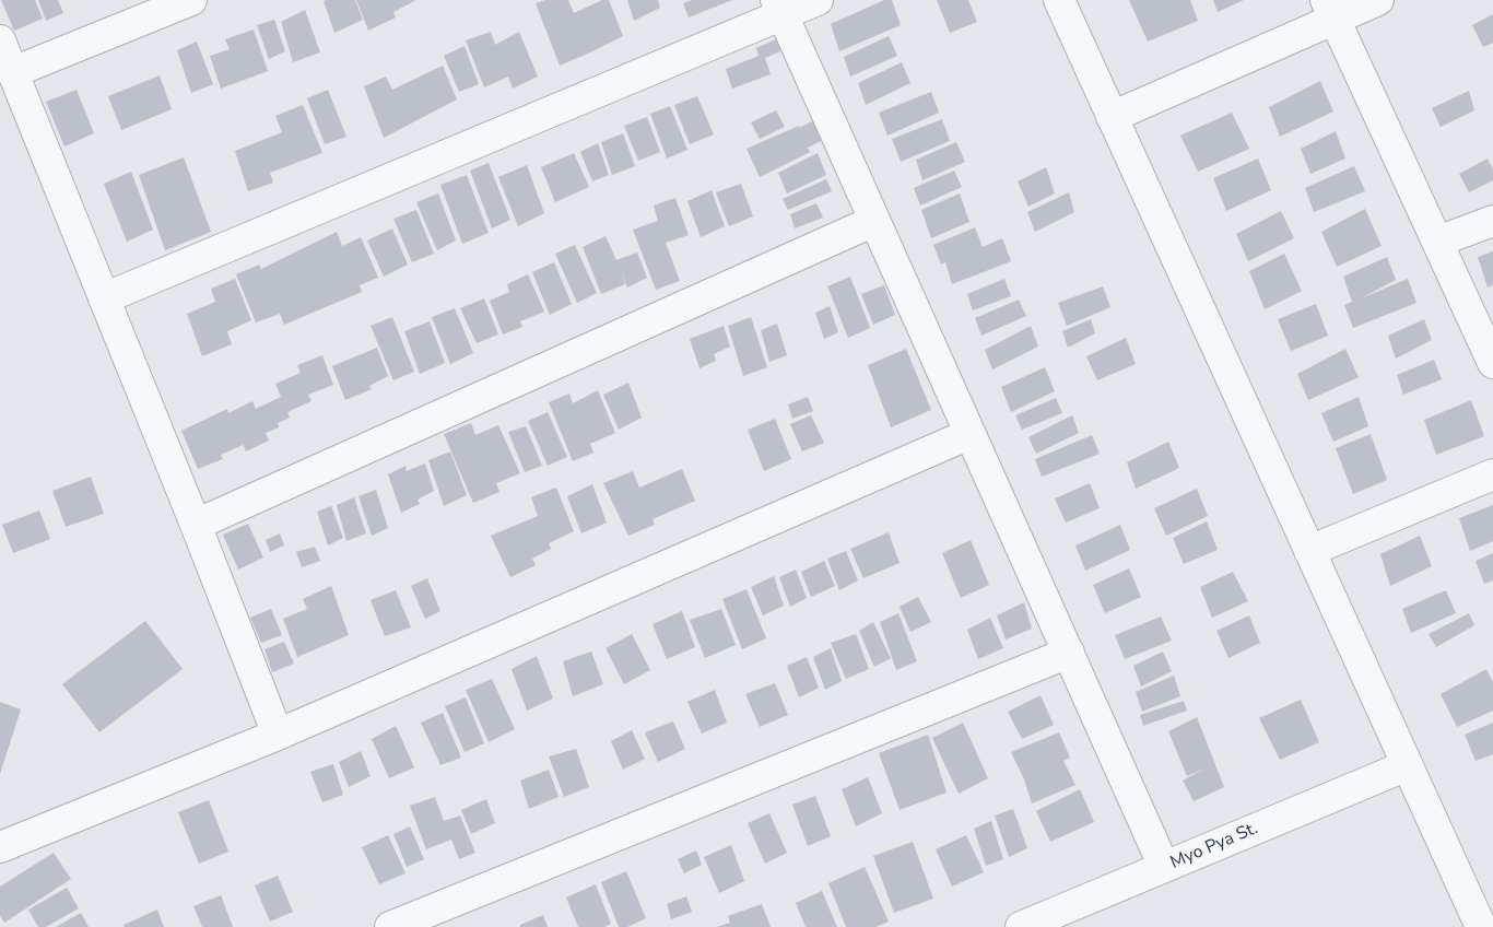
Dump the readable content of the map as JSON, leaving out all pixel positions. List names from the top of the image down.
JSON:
{
  "streets": {
    "street": ["Myo Pya St."]
  }
}
